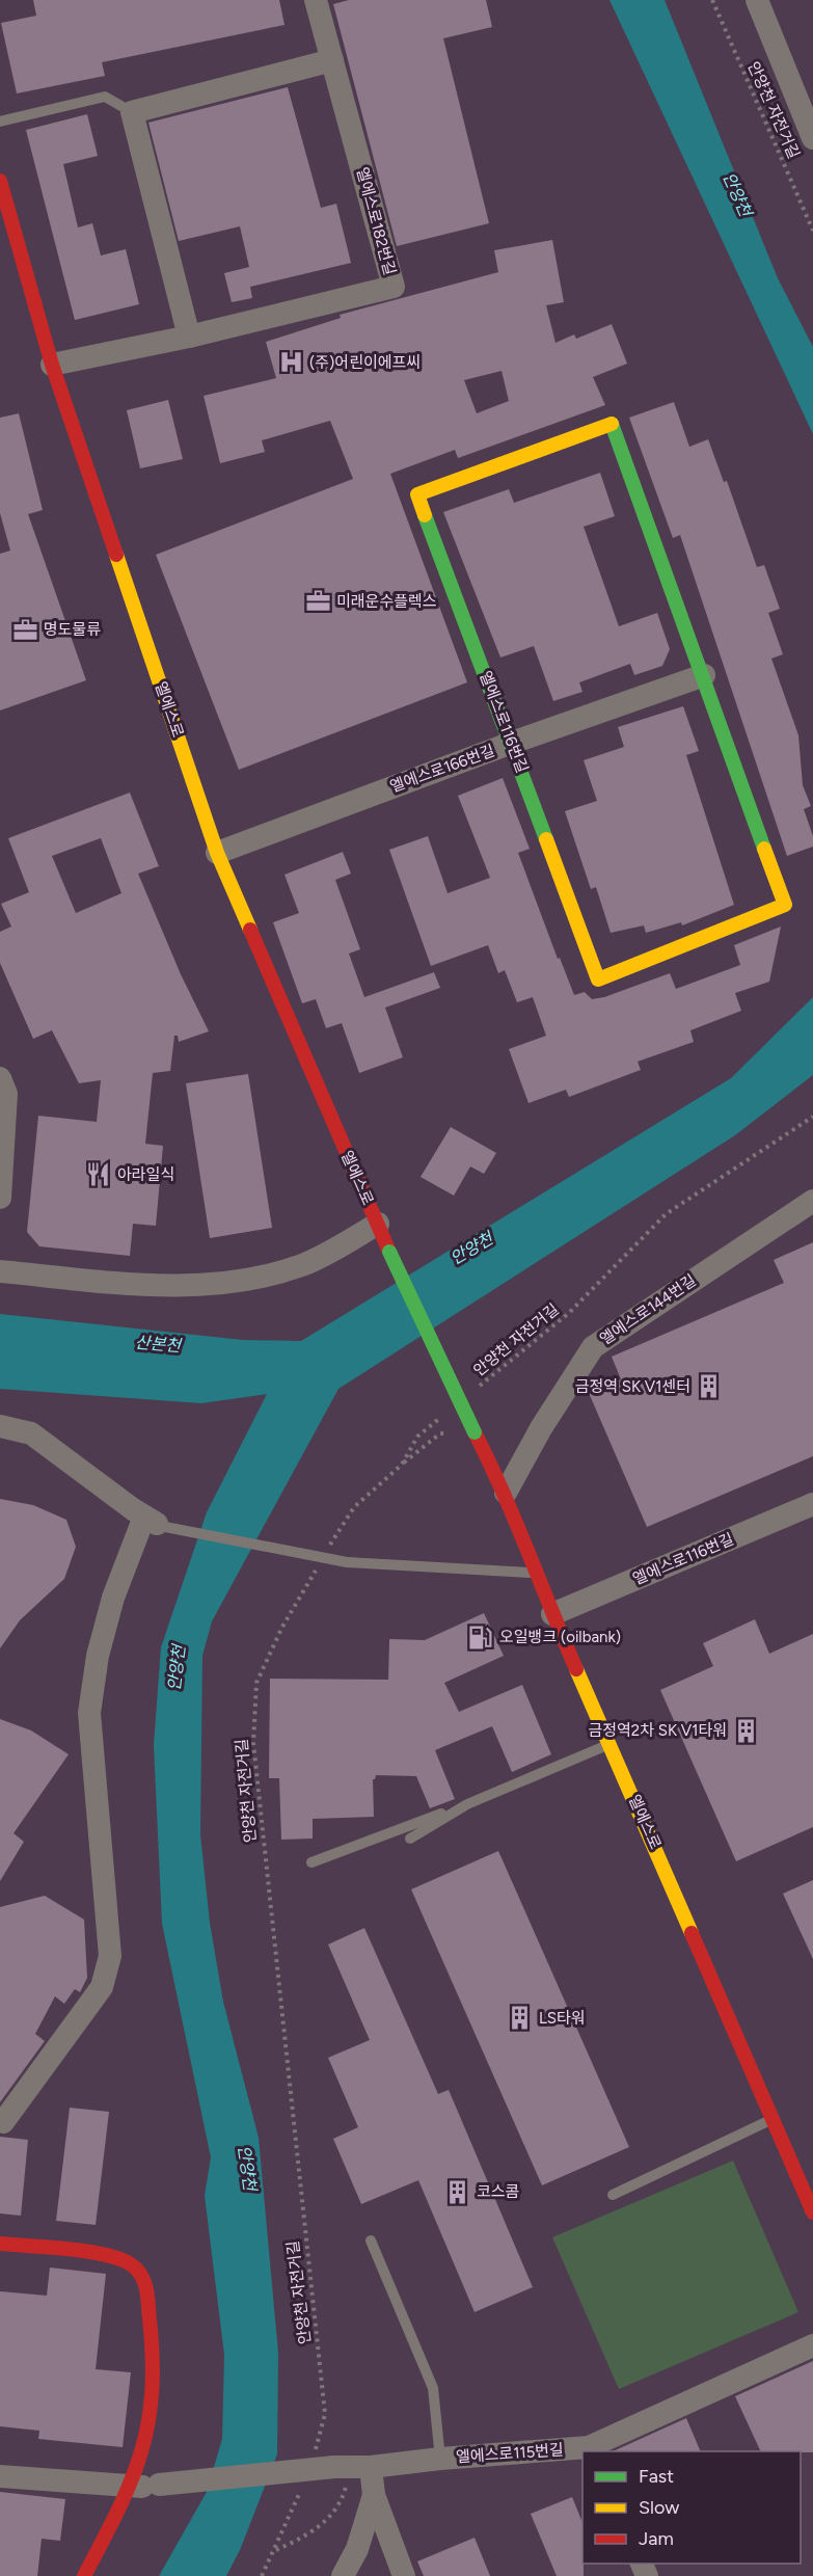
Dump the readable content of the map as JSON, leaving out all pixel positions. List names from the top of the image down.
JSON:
{
  "streets": {
    "street": [
      "엘에스로182번길",
      "엘에스로",
      "엘에스로116번길",
      "엘에스로166번길",
      "엘에스로144번길",
      "엘에스로115번길"
    ],
    "path": ["안양천 자전거길"]
  },
  "crossings": [
    ["엘에스로182번길", "엘에스로"],
    ["엘에스로", "엘에스로116번길"],
    ["엘에스로", "엘에스로166번길"],
    ["엘에스로", "엘에스로144번길"],
    ["엘에스로116번길", "엘에스로166번길"]
  ],
  "water": ["안양천", "산본천"],
  "places": {
    "hospital": ["(주)어린이에프씨"],
    "office": ["미래운수플렉스", "명도물류"],
    "restaurant": ["아라일식"],
    "building": [
      "금정역 SK V1센터",
      "금정역2차 SK V1타워",
      "LS타워",
      "코스콤"
    ],
    "fuel station": ["오일뱅크 (oilbank)"]
  },
  "legend": ["Fast", "Slow", "Jam"]
}
